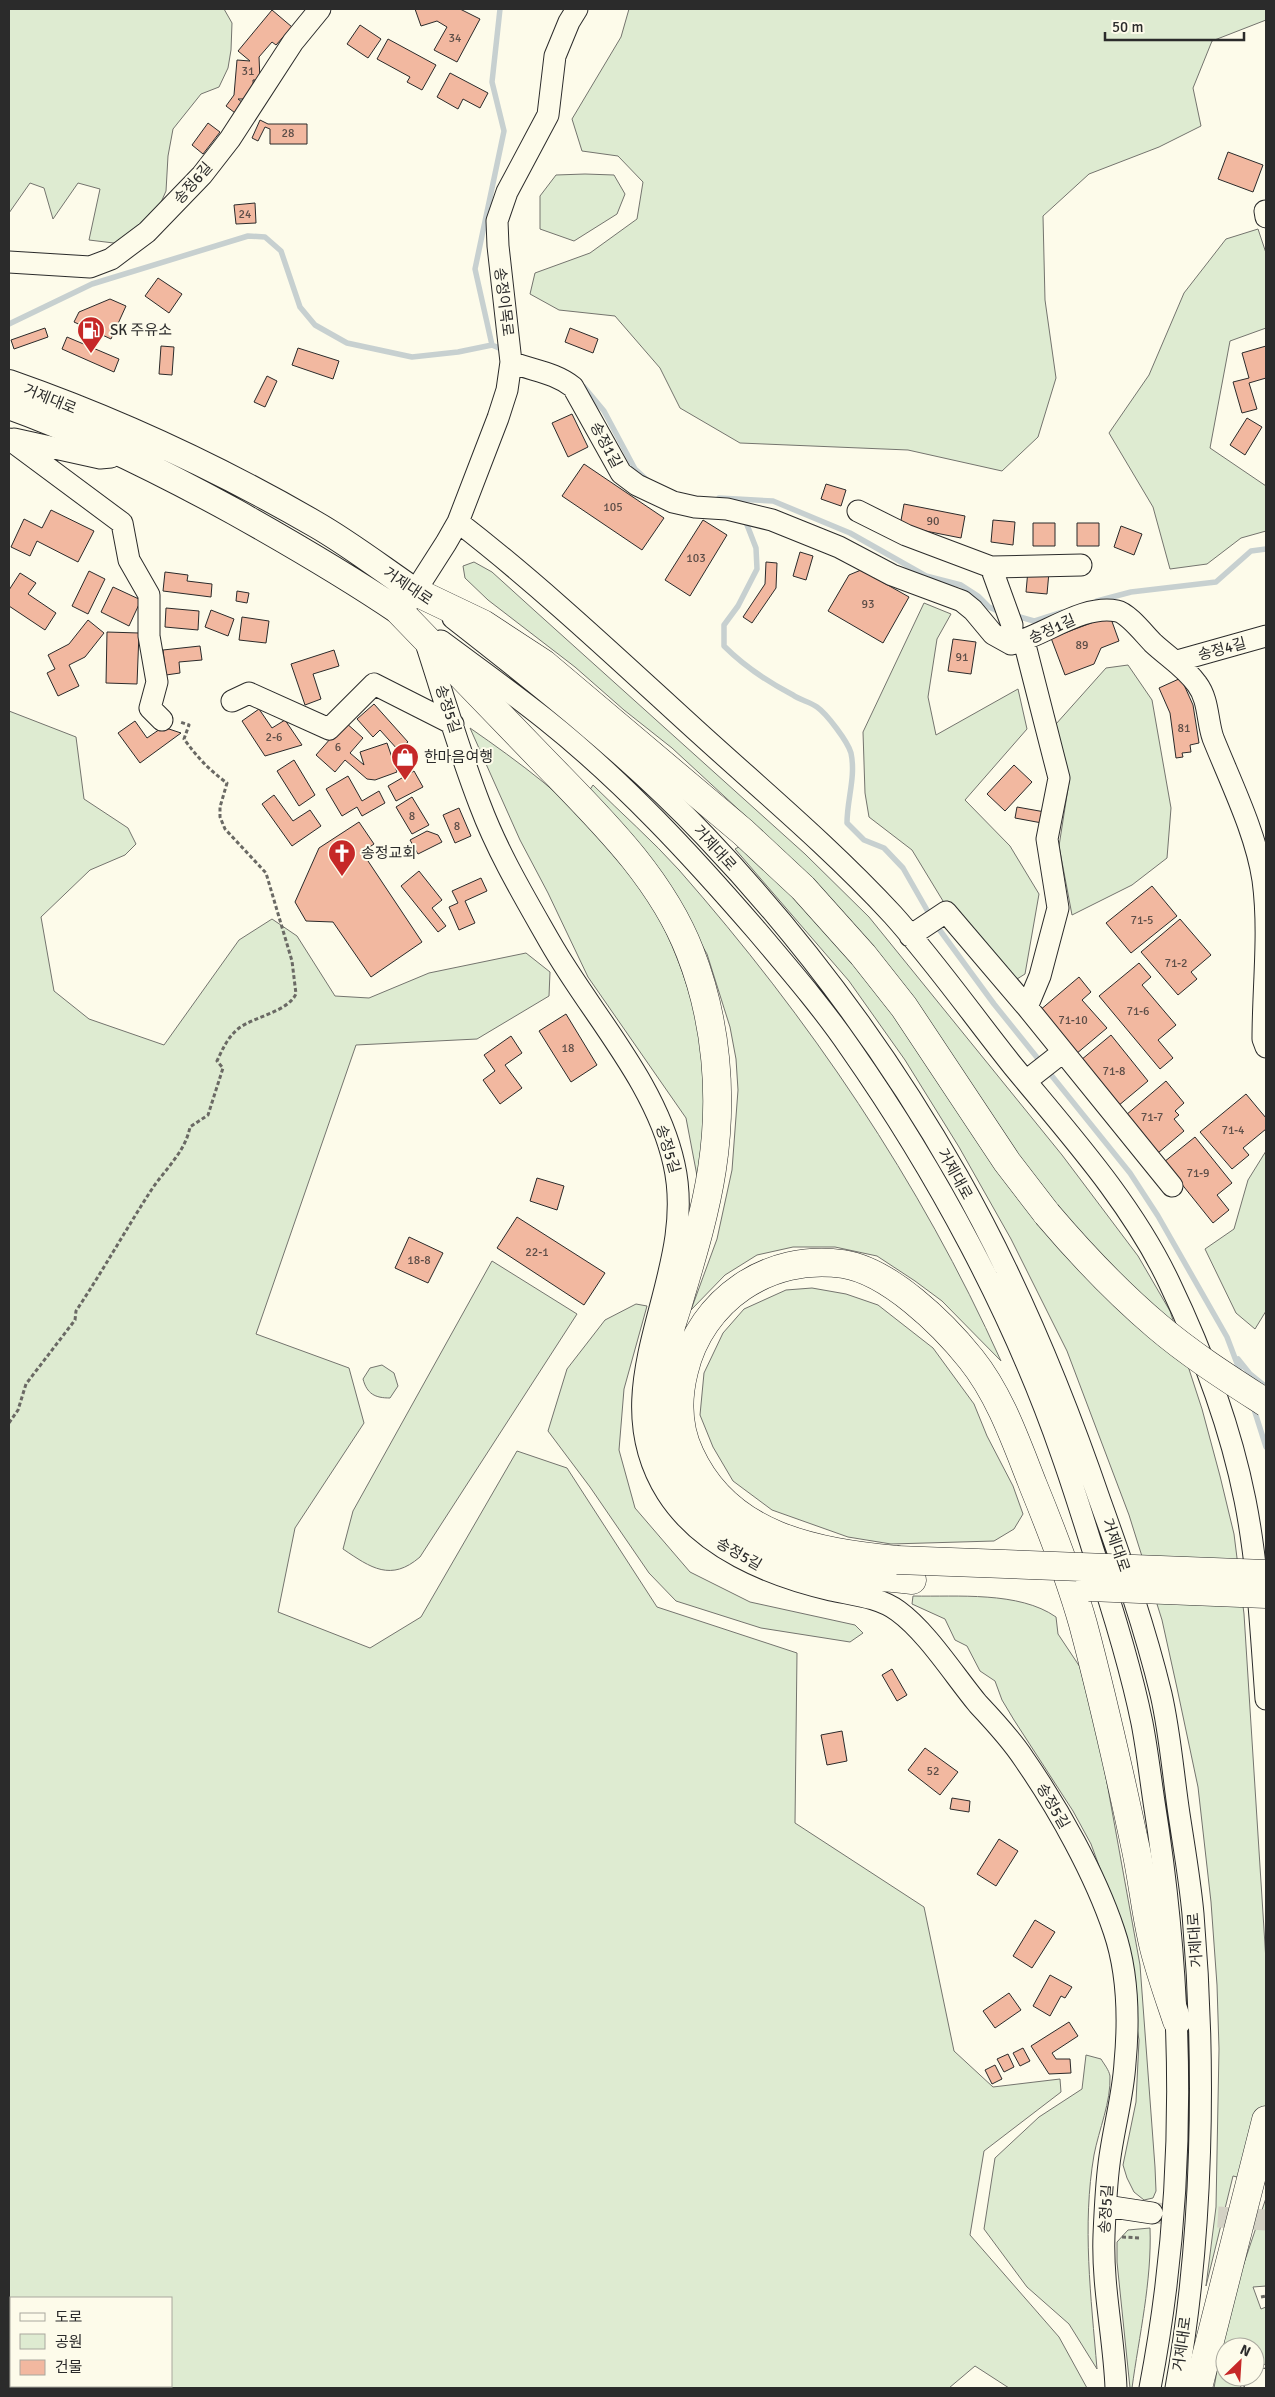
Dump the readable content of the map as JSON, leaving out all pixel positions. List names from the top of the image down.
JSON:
{
  "streets": {
    "main road": ["거제대로"],
    "street": [
      "송정6길",
      "송정이목로",
      "송정1길",
      "송정4길",
      "송정5길"
    ]
  },
  "crossings": [
    ["송정이목로", "거제대로"],
    ["송정이목로", "송정1길"],
    ["송정1길", "송정4길"]
  ],
  "places": {
    "fuel station": ["SK 주유소"],
    "shop": ["한마음여행"],
    "church": ["송정교회"]
  },
  "house_numbers": [
    "34",
    "31",
    "28",
    "24",
    "105",
    "90",
    "103",
    "93",
    "89",
    "91",
    "81",
    "2-6",
    "6",
    "8",
    "8",
    "71-5",
    "71-2",
    "71-6",
    "71-10",
    "18",
    "71-8",
    "71-7",
    "71-4",
    "71-9",
    "22-1",
    "18-8",
    "52"
  ],
  "legend": ["도로", "공원", "건물"],
  "scale_bar": "50 m",
  "north": "top right"
}
